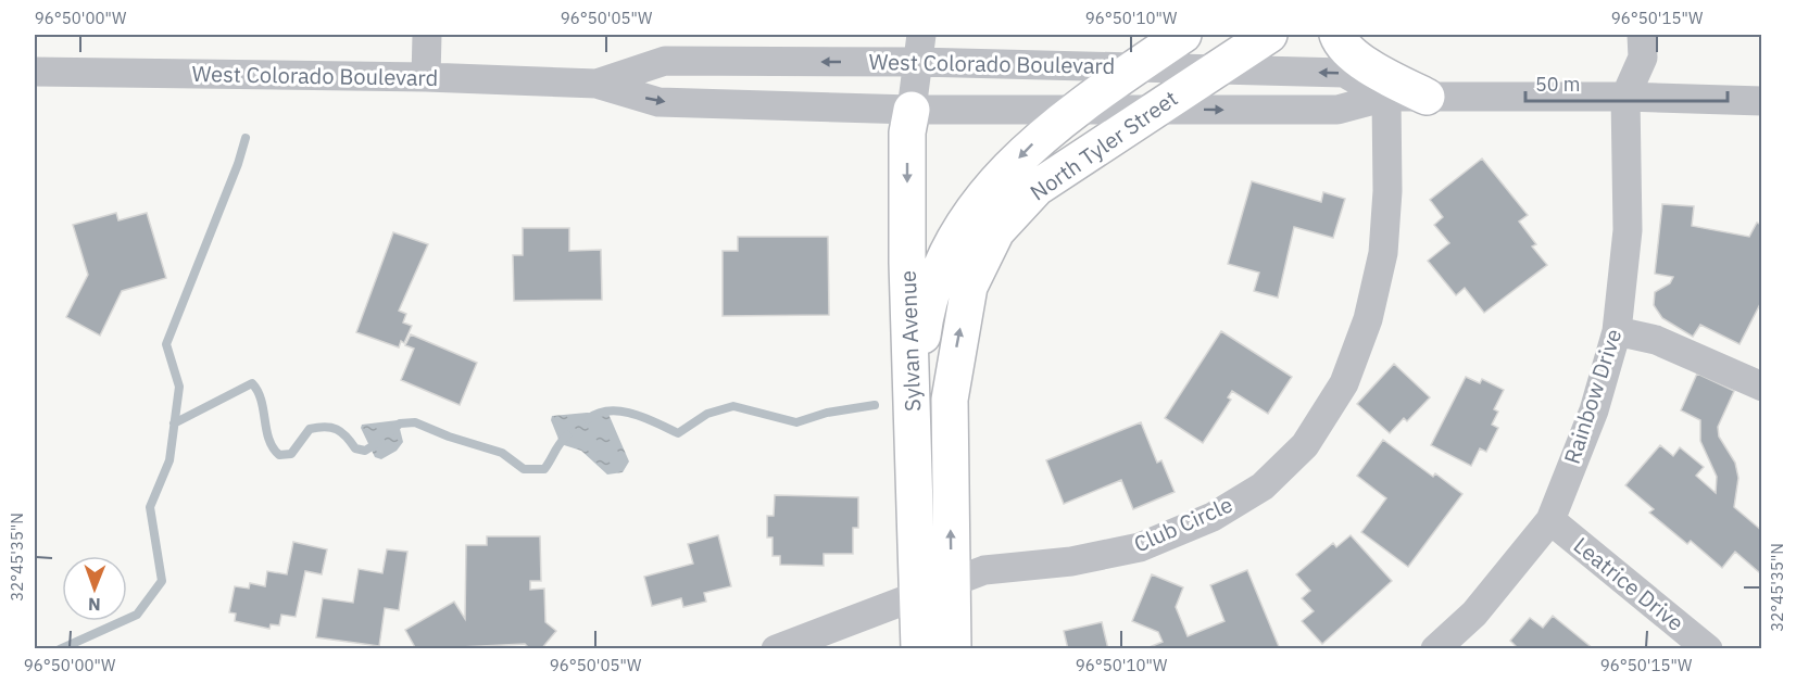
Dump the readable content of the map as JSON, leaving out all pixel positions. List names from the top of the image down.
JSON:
{
  "streets": {
    "main road": ["North Tyler Street", "Sylvan Avenue"],
    "street": [
      "West Colorado Boulevard",
      "Rainbow Drive",
      "Club Circle",
      "Leatrice Drive"
    ]
  },
  "crossings": [
    ["West Colorado Boulevard", "North Tyler Street"],
    ["West Colorado Boulevard", "Sylvan Avenue"],
    ["West Colorado Boulevard", "Rainbow Drive"],
    ["West Colorado Boulevard", "Club Circle"],
    ["North Tyler Street", "Sylvan Avenue"],
    ["Sylvan Avenue", "Club Circle"],
    ["Rainbow Drive", "Leatrice Drive"]
  ],
  "scale_bar": "50 m",
  "north": "bottom",
  "coordinates": [
    "96°50'00\"W",
    "96°50'05\"W",
    "96°50'10\"W",
    "96°50'15\"W",
    "32°45'35\"N"
  ]
}
